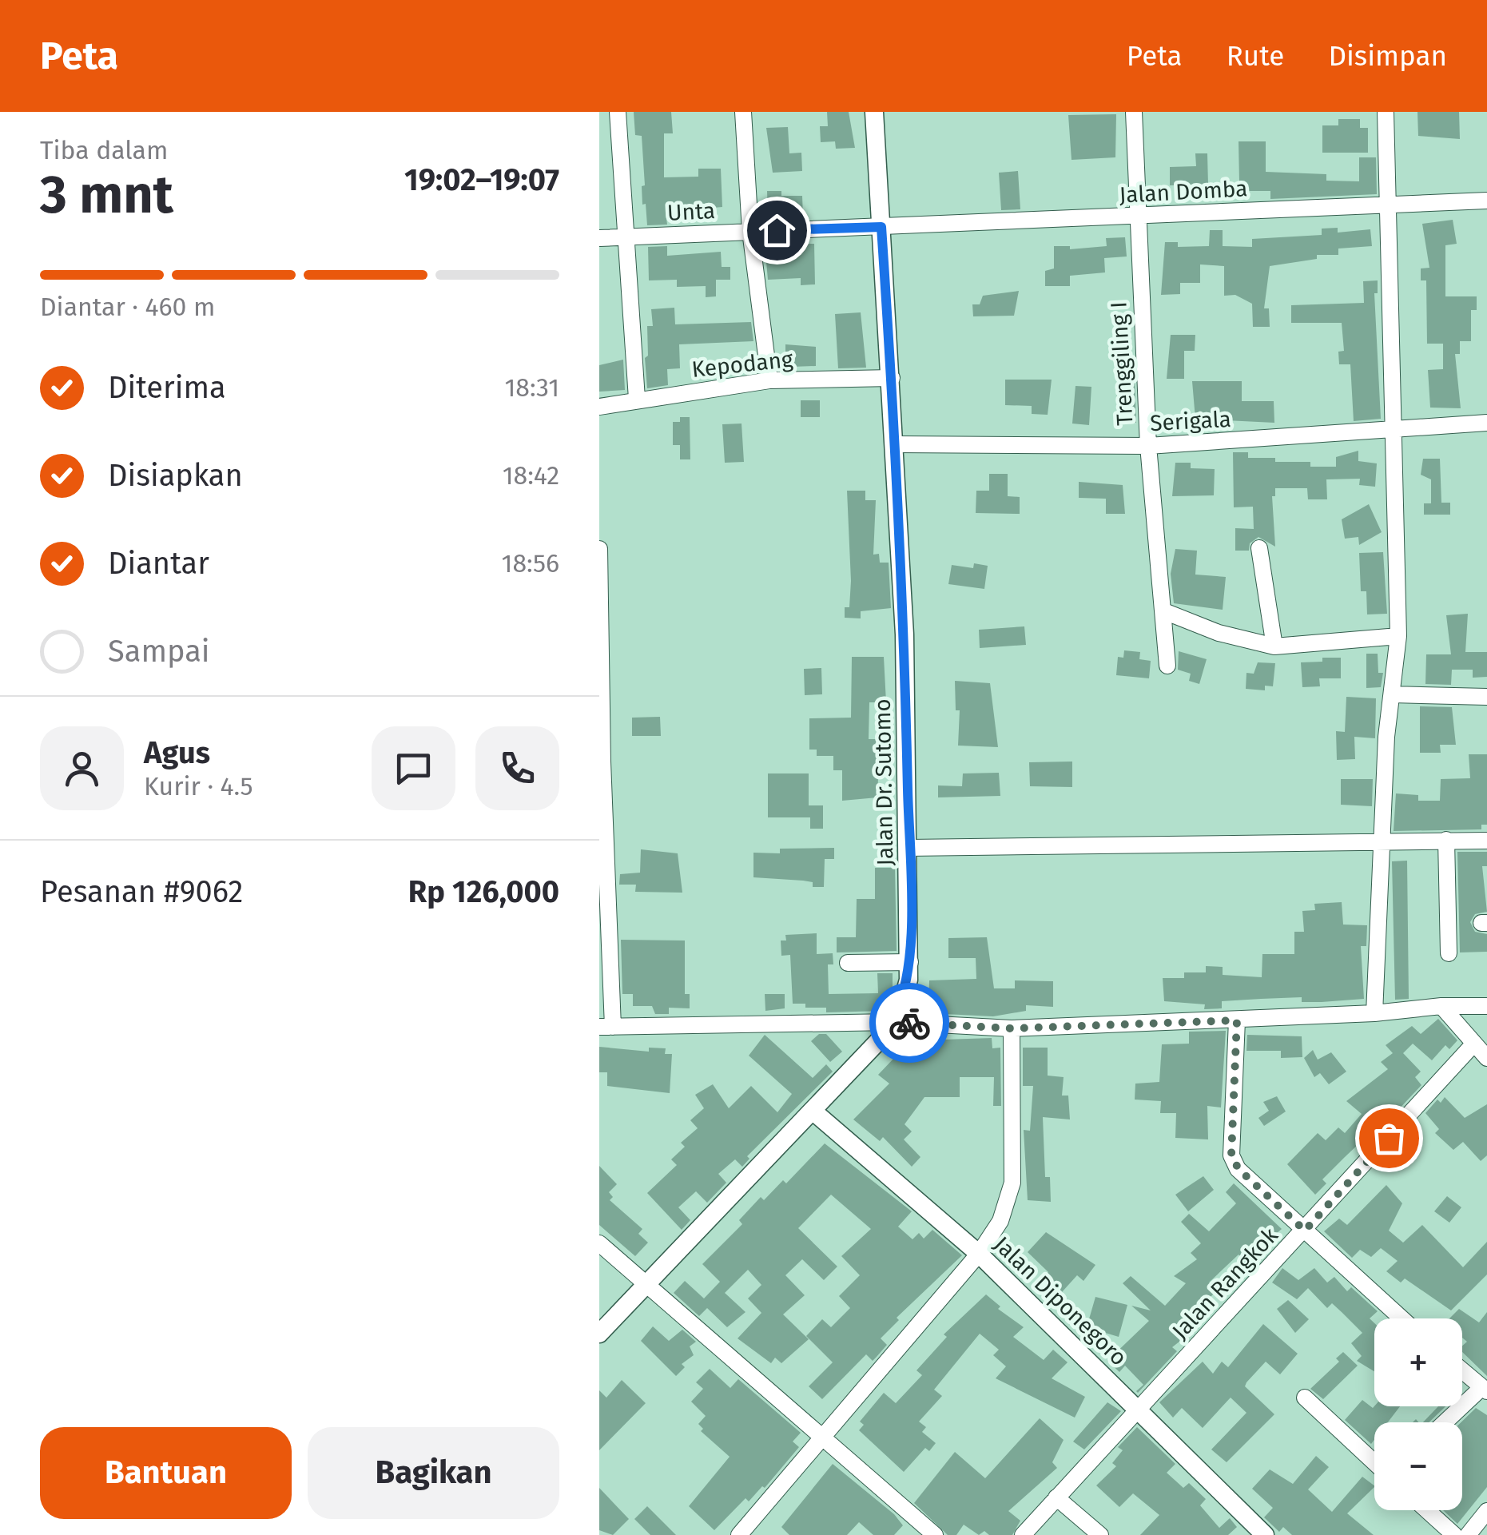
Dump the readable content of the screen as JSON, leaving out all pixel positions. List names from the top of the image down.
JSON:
{
  "streets": {
    "street": [
      "Jalan Domba",
      "Unta",
      "Trenggiling I",
      "Kepodang",
      "Serigala",
      "Jalan Dr. Sutomo",
      "Jalan Rangkok",
      "Jalan Diponegoro"
    ]
  },
  "crossings": [
    ["Jalan Domba", "Unta"],
    ["Jalan Domba", "Trenggiling I"],
    ["Jalan Domba", "Jalan Dr. Sutomo"],
    ["Unta", "Jalan Dr. Sutomo"],
    ["Trenggiling I", "Serigala"],
    ["Kepodang", "Jalan Dr. Sutomo"],
    ["Serigala", "Jalan Dr. Sutomo"],
    ["Jalan Dr. Sutomo", "Jalan Diponegoro"],
    ["Jalan Rangkok", "Jalan Diponegoro"]
  ],
  "page": {
    "header": "Peta",
    "nav": ["Peta", "Rute", "Disimpan"],
    "heading": ["3 mnt", "Tiba dalam", "19:02–19:07"],
    "panel": [
      "Agus",
      "Kurir · 4.5",
      "Pesanan #9062",
      "Rp 126,000"
    ],
    "bar": "Diantar · 460 m",
    "list": [
      ["Diterima", "18:31"],
      ["Disiapkan", "18:42"],
      ["Diantar", "18:56"],
      "Sampai"
    ],
    "map_buttons": ["+", "−"],
    "buttons": ["Bantuan", "Bagikan"]
  }
}
